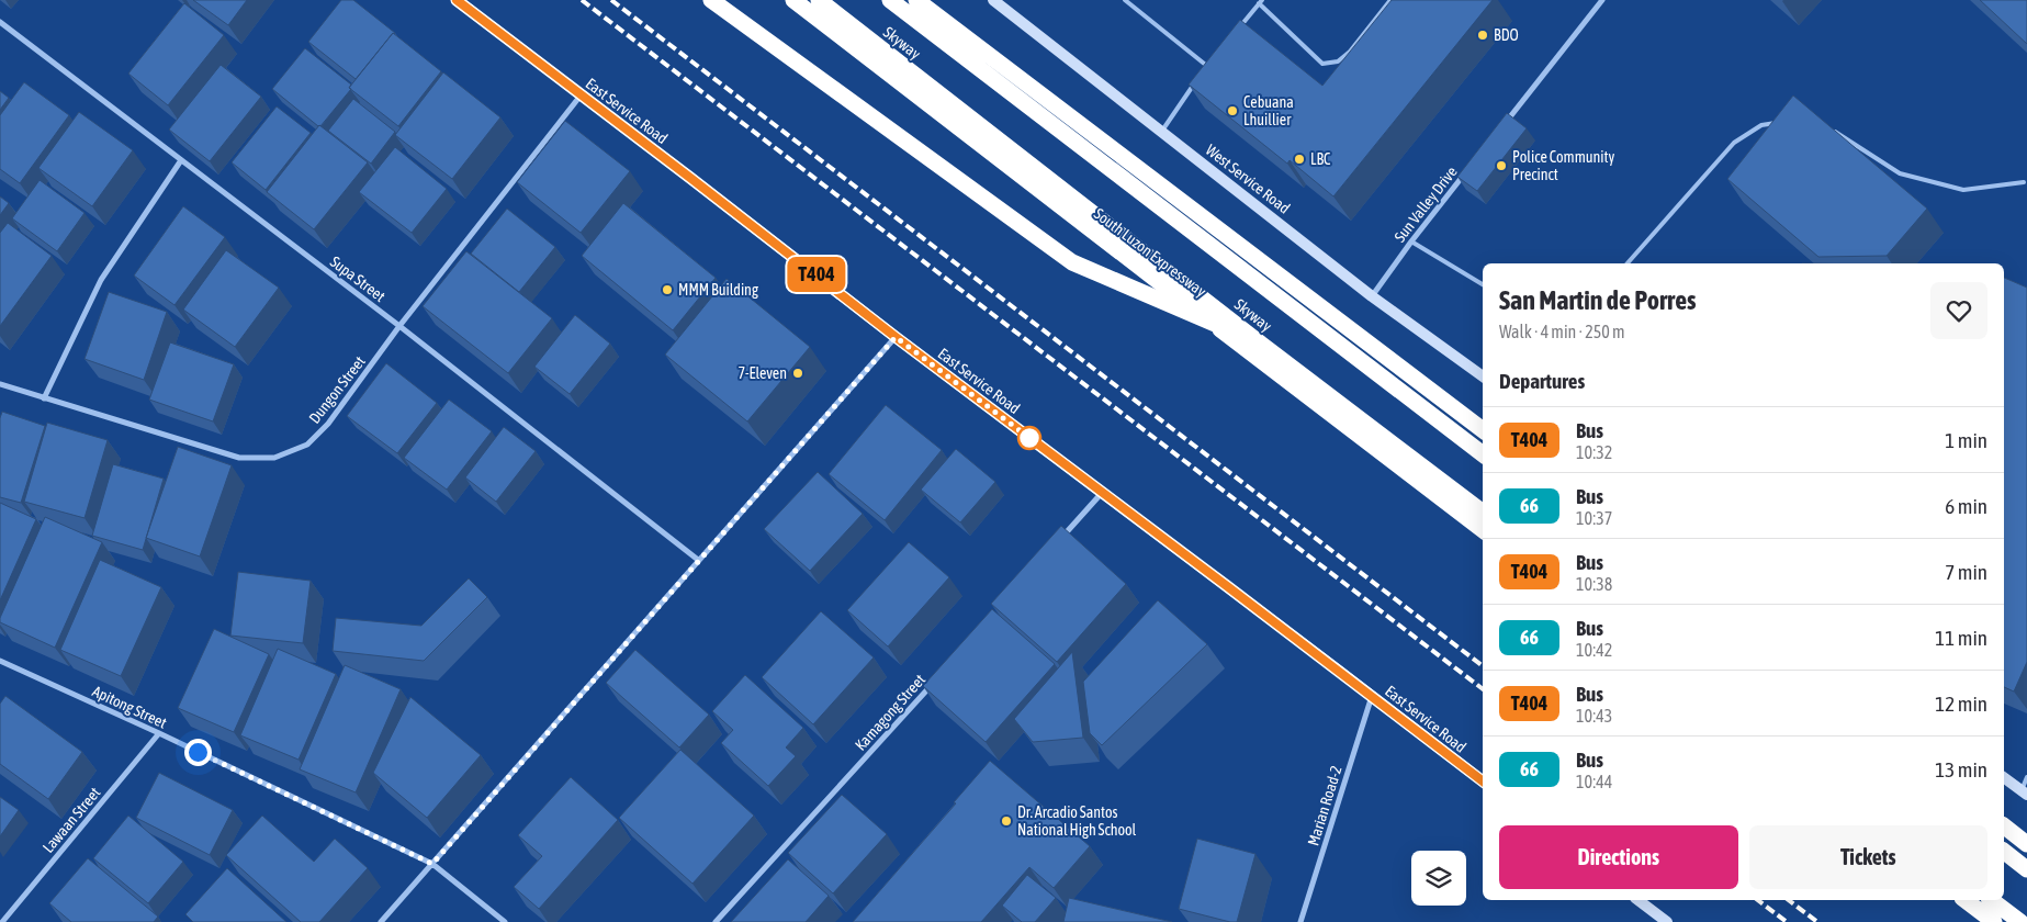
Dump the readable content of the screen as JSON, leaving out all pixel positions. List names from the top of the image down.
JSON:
{
  "streets": {
    "highway": ["Skyway", "South Luzon Expressway"],
    "main road": ["East Service Road", "West Service Road"],
    "street": [
      "Sun Valley Drive",
      "Supa Street",
      "Dungon Street",
      "Apitong Street",
      "Kamagong Street",
      "Marian Road-2",
      "Lawaan Street"
    ]
  },
  "crossings": [
    ["East Service Road", "Dungon Street"],
    ["East Service Road", "Marian Road-2"],
    ["West Service Road", "Sun Valley Drive"],
    ["Supa Street", "Dungon Street"],
    ["Apitong Street", "Lawaan Street"]
  ],
  "places": [
    "BDO",
    "Cebuana Lhuillier",
    "LBC",
    "Police Community Precinct",
    "MMM Building",
    "7-Eleven",
    "Dr. Arcadio Santos National High School"
  ],
  "lines": ["bus line T404"],
  "page": {
    "on_map": "T404",
    "heading": [
      ["San Martin de Porres", "Walk · 4 min · 250 m"],
      "Departures"
    ],
    "list": [
      {
        "mark": "T404",
        "name": "Bus",
        "note": "10:32",
        "value": "1 min"
      },
      {
        "mark": "66",
        "name": "Bus",
        "note": "10:37",
        "value": "6 min"
      },
      {
        "mark": "T404",
        "name": "Bus",
        "note": "10:38",
        "value": "7 min"
      },
      {
        "mark": "66",
        "name": "Bus",
        "note": "10:42",
        "value": "11 min"
      },
      {
        "mark": "T404",
        "name": "Bus",
        "note": "10:43",
        "value": "12 min"
      },
      {
        "mark": "66",
        "name": "Bus",
        "note": "10:44",
        "value": "13 min"
      }
    ],
    "buttons": ["Directions", "Tickets"]
  }
}
